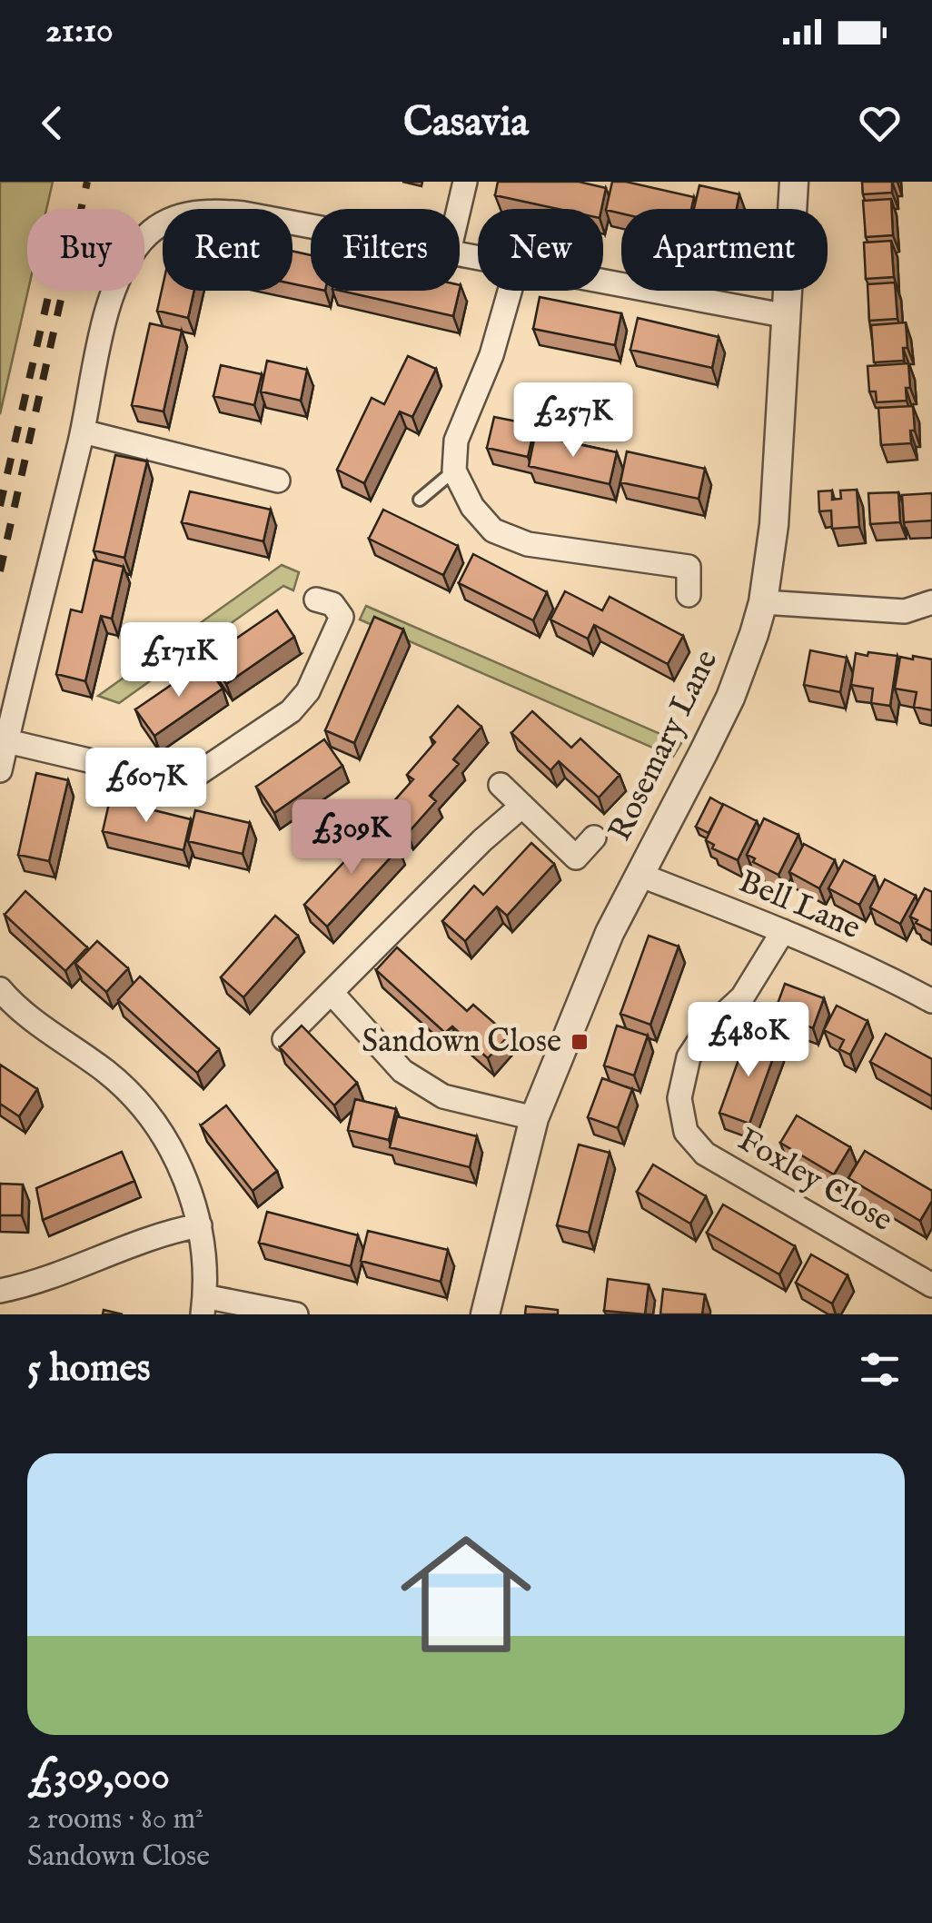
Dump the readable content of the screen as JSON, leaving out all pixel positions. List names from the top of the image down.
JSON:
{
  "streets": {
    "street": ["Rosemary Lane", "Bell Lane", "Foxley Close"]
  },
  "crossings": [
    ["Rosemary Lane", "Bell Lane"],
    ["Bell Lane", "Foxley Close"]
  ],
  "places": {
    "transit": ["Sandown Close"]
  },
  "page": {
    "status": "21:10",
    "header": "Casavia",
    "chip": [
      "Buy",
      "Rent",
      "Filters",
      "New",
      "Apartment"
    ],
    "price": [
      "£257K",
      "£171K",
      "£607K",
      "£309K",
      "£480K"
    ],
    "heading": "5 homes",
    "list": [
      {
        "name": "£309,000",
        "note": "2 rooms · 80 m² · Sandown Close"
      }
    ]
  }
}
